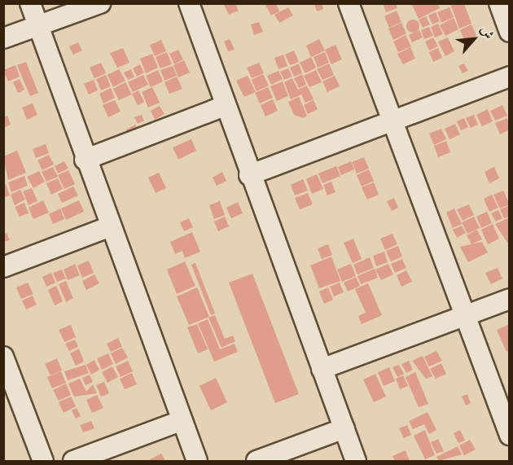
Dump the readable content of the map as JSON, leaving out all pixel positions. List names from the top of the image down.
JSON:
{
  "north": "top right"
}
